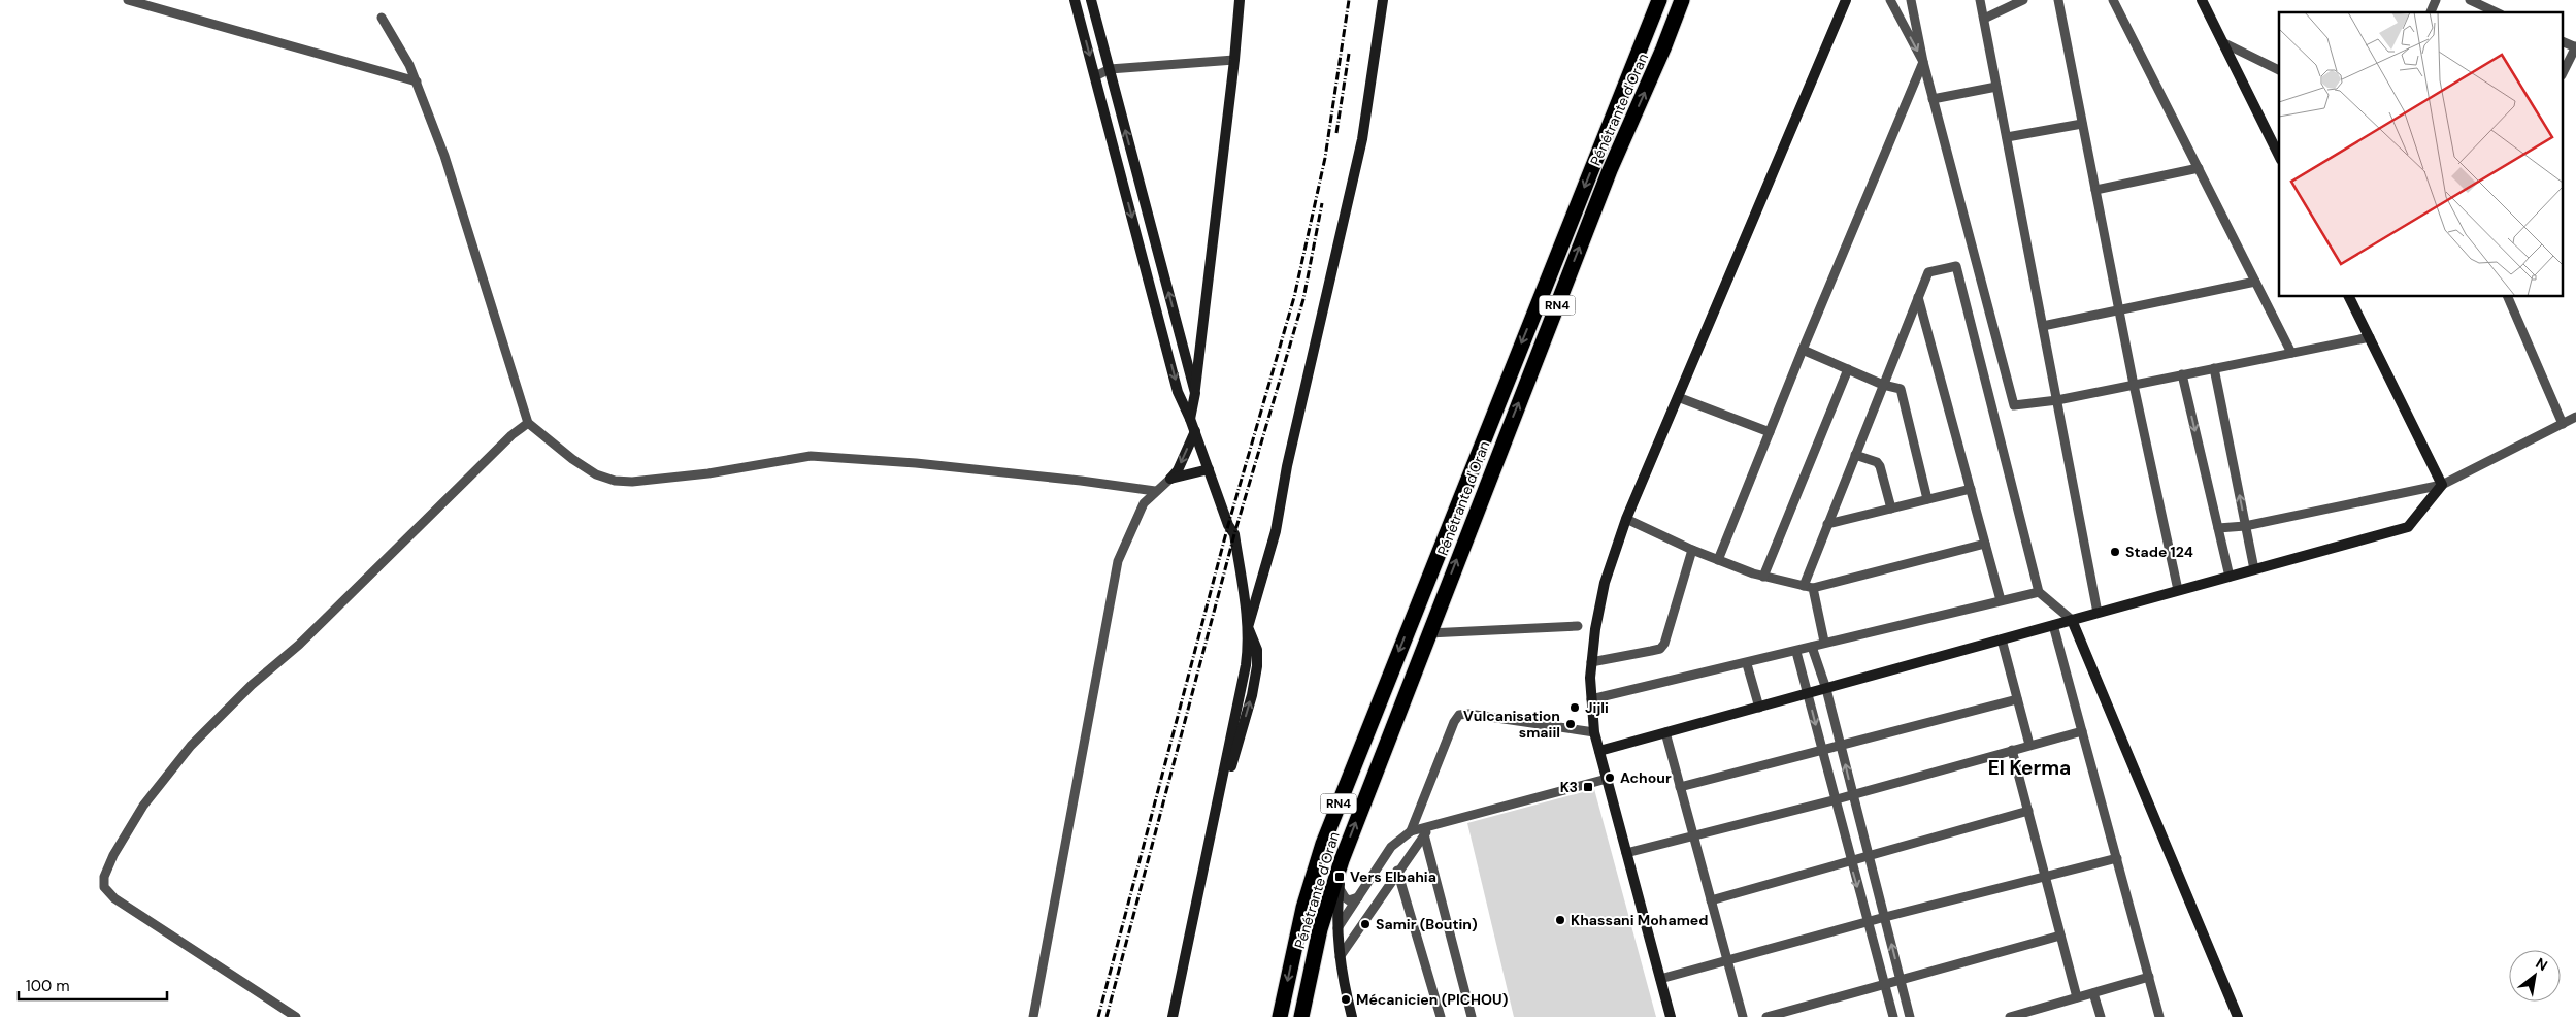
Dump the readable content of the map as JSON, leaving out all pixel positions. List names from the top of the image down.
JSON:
{
  "streets": {
    "highway": ["Pénétrante d'Oran", "RN4"]
  },
  "districts": ["El Kerma"],
  "places": {
    "other": [
      "Stade 124",
      "Jijli",
      "Vulcanisation smaiil",
      "Achour",
      "Khassani Mohamed",
      "Samir (Boutin)",
      "Mécanicien (PICHOU)"
    ],
    "transit": ["K3", "Vers Elbahia"]
  },
  "scale_bar": "100 m",
  "north": "top right"
}
